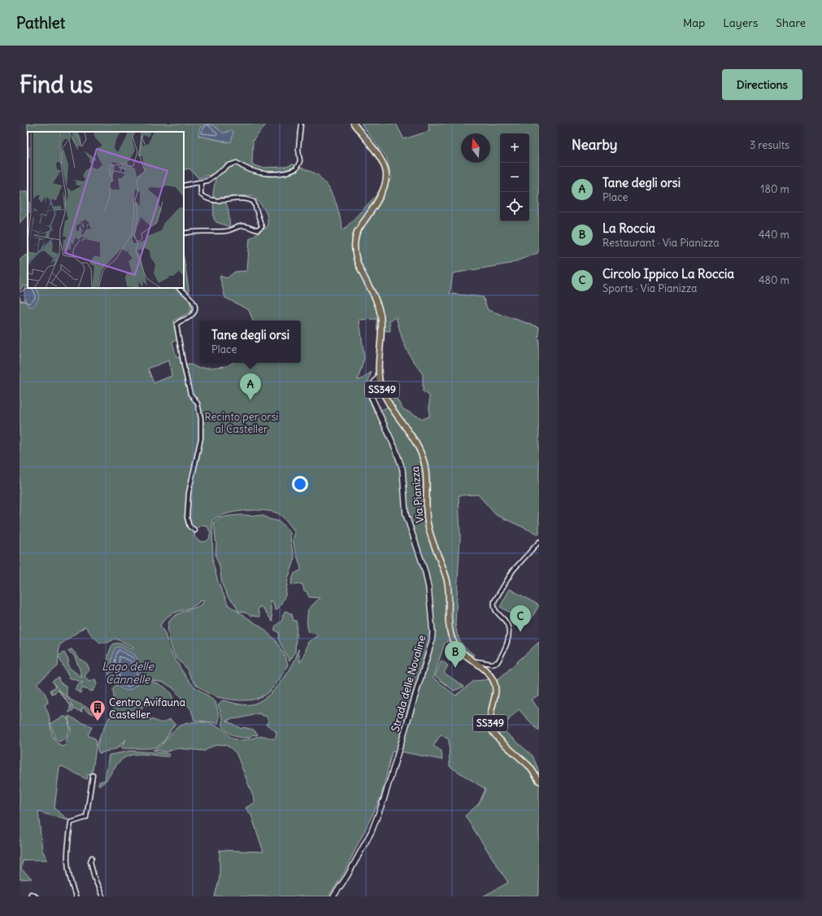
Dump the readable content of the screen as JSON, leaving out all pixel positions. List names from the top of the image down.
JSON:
{
  "streets": {
    "main road": ["SS349", "Via Pianizza"],
    "street": ["Strada delle Novaline"]
  },
  "crossings": [
    ["SS349", "Via Pianizza"],
    ["Via Pianizza", "Strada delle Novaline"]
  ],
  "water": ["Lago delle Cannelle"],
  "parks": ["Recinto per orsi al Casteller"],
  "places": {
    "building": ["Centro Avifauna Casteller"]
  },
  "north": "top",
  "page": {
    "header": "Pathlet",
    "nav": ["Map", "Layers", "Share"],
    "buttons": "Directions",
    "title": "Find us",
    "heading": ["Nearby", "3 results"],
    "map_buttons": ["+", "−"],
    "list": [
      {
        "mark": "A",
        "name": "Tane degli orsi",
        "note": "Place",
        "value": "180 m"
      },
      {
        "mark": "B",
        "name": "La Roccia",
        "note": "Restaurant · Via Pianizza",
        "value": "440 m"
      },
      {
        "mark": "C",
        "name": "Circolo Ippico La Roccia",
        "note": "Sports · Via Pianizza",
        "value": "480 m"
      }
    ],
    "popup": ["Tane degli orsi", "Place"],
    "pins": ["A", "C", "B"]
  }
}
